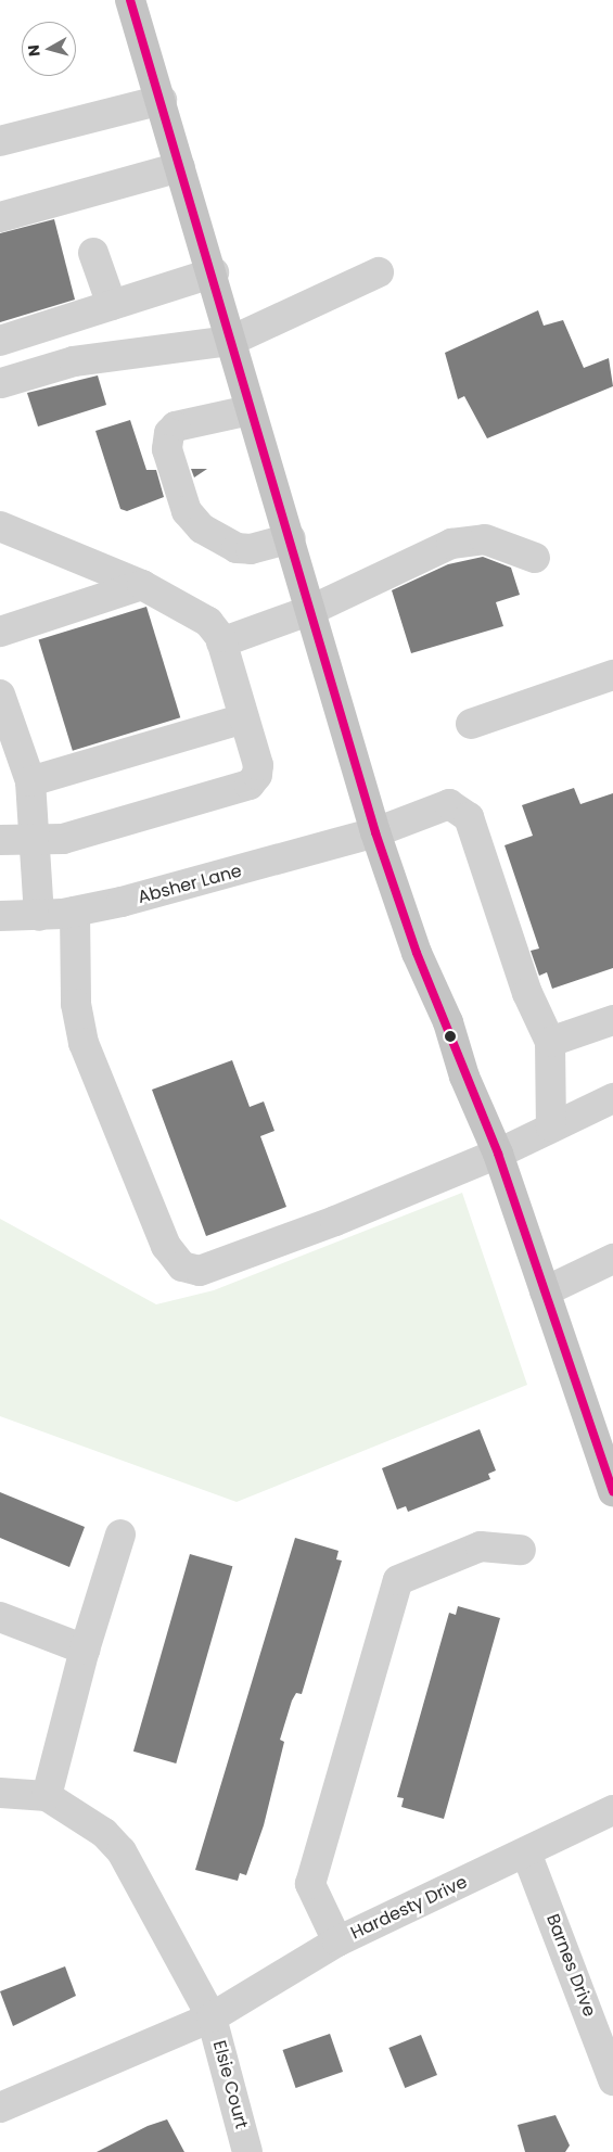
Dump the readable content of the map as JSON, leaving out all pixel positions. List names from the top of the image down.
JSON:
{
  "streets": {
    "street": [
      "Absher Lane",
      "Hardesty Drive",
      "Barnes Drive",
      "Elsie Court"
    ]
  },
  "crossings": [
    ["Hardesty Drive", "Barnes Drive"],
    ["Hardesty Drive", "Elsie Court"]
  ],
  "north": "left"
}
